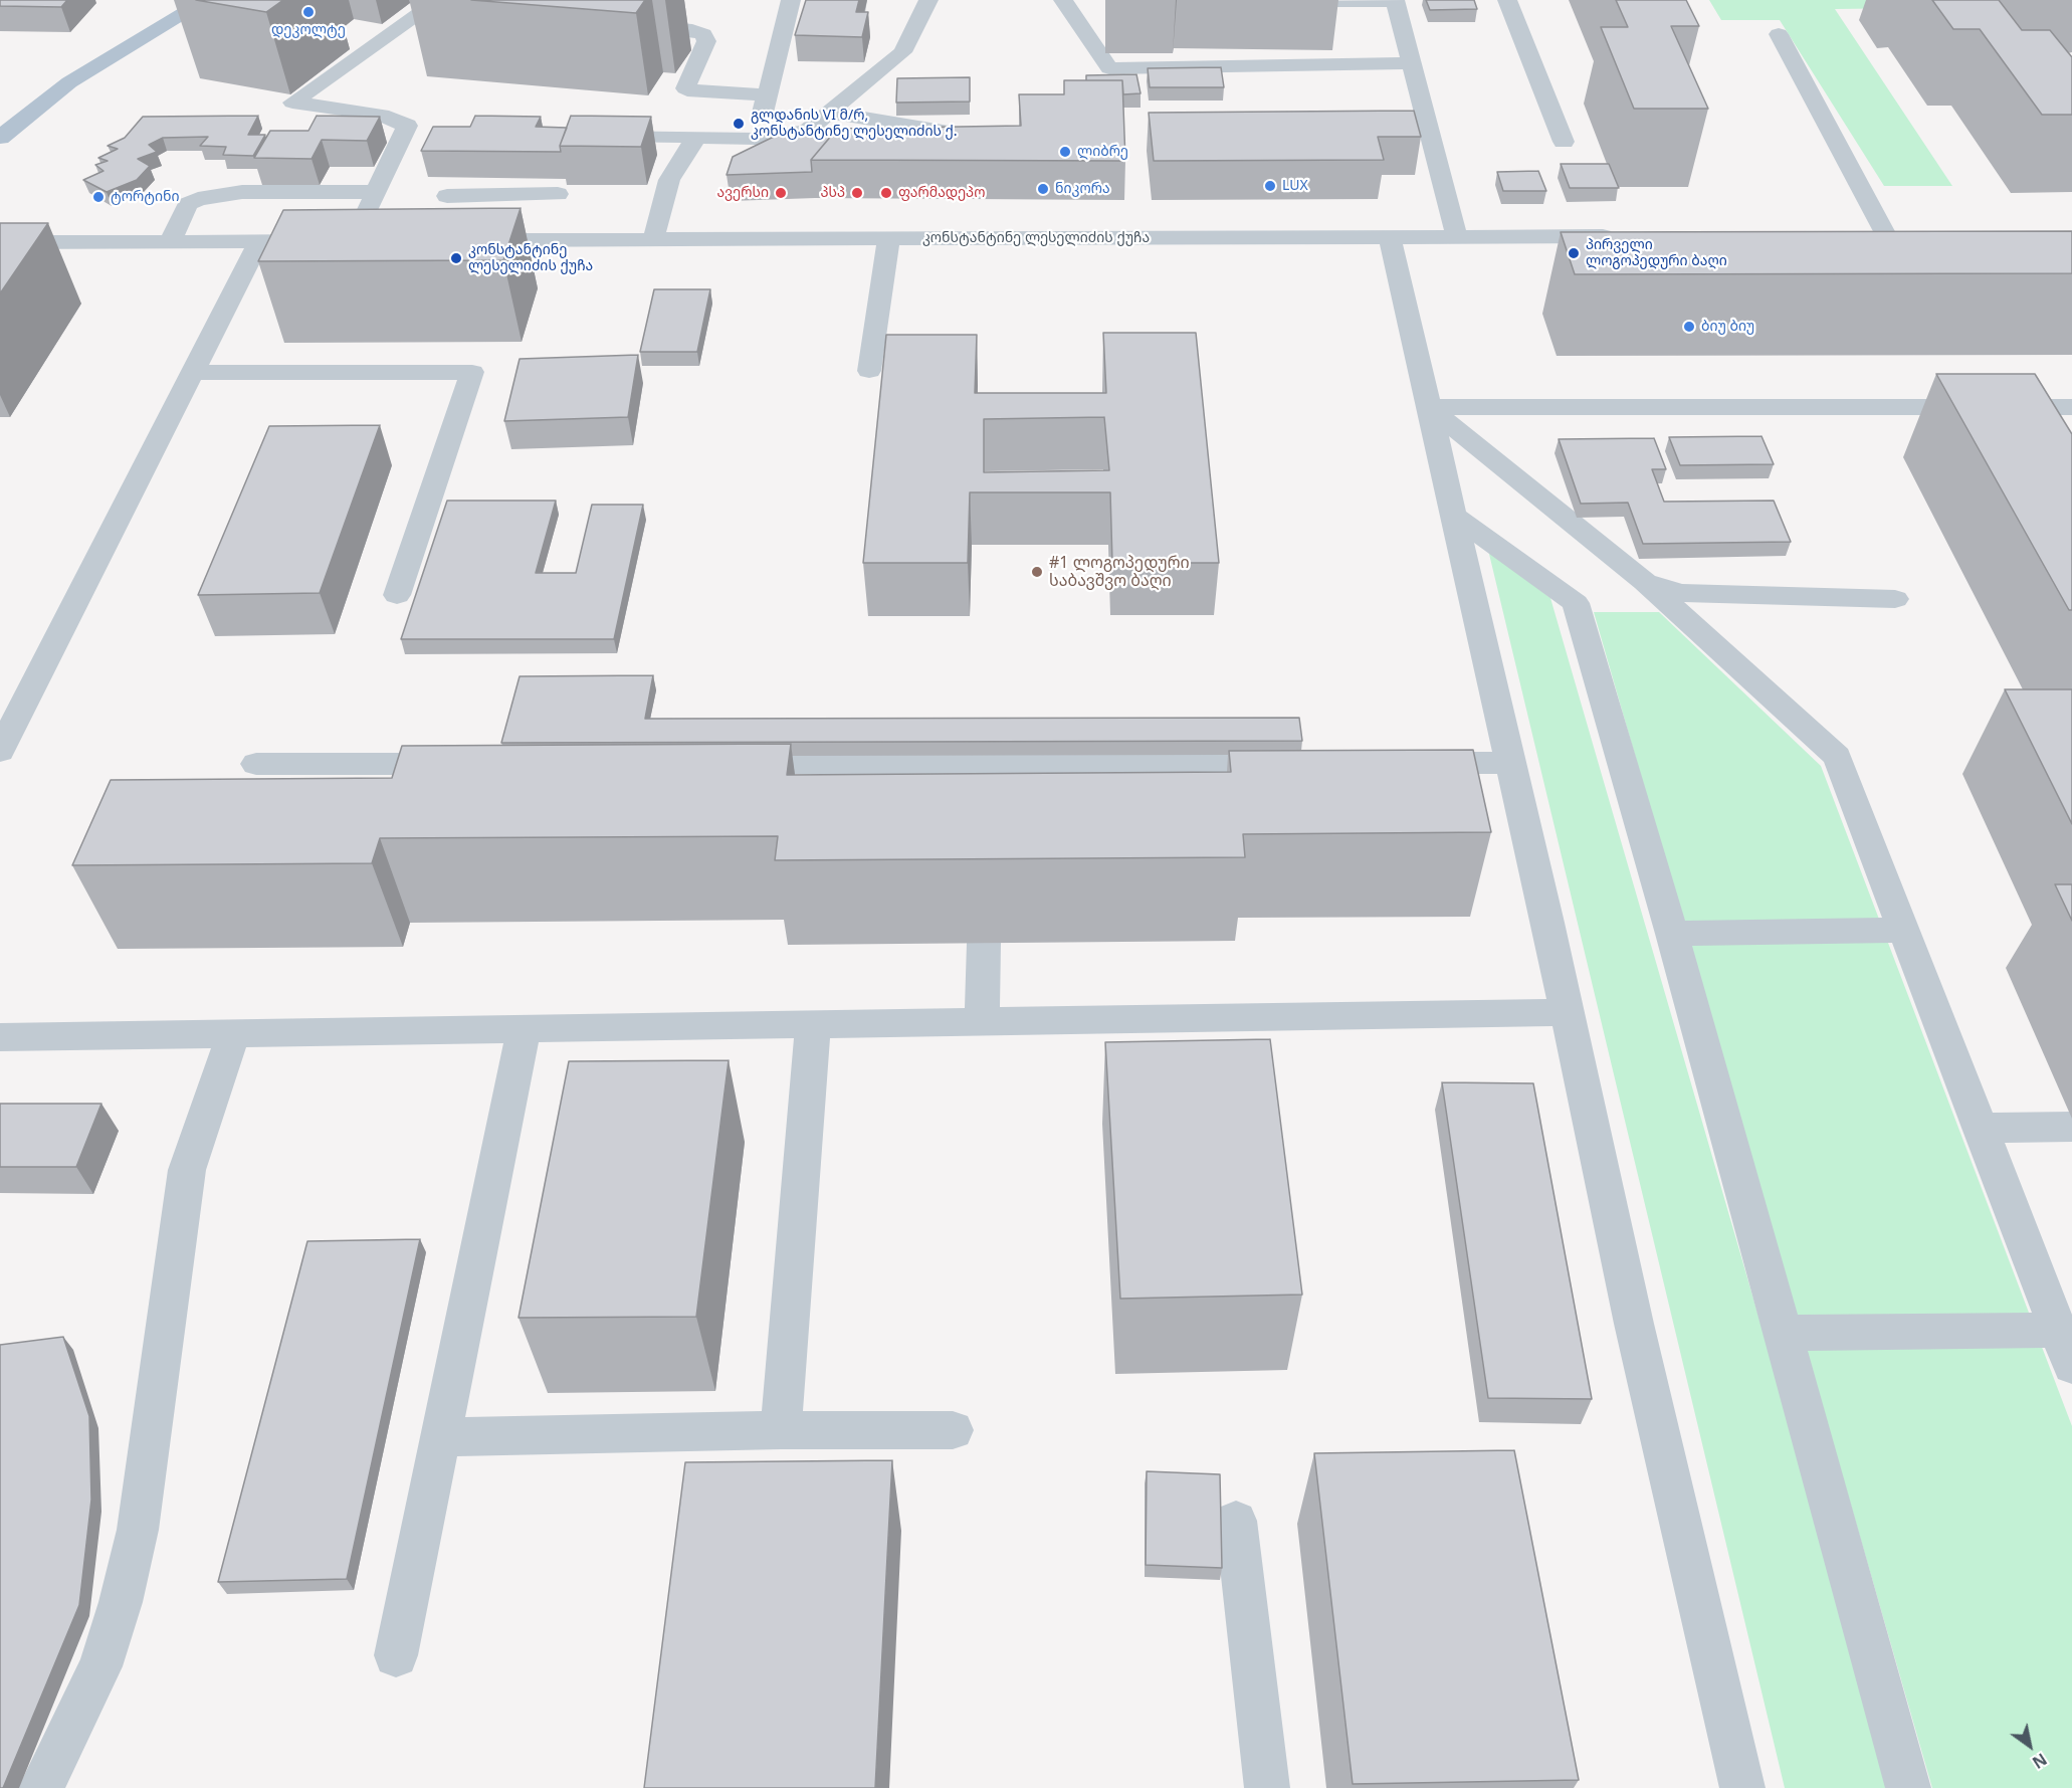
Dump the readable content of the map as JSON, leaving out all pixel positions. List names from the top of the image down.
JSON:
{
  "streets": {
    "street": ["კონსტანტინე ლესელიძის ქუჩა"]
  },
  "places": [
    "დეკოლტე",
    "გლდანის VI მ/რ, კონსტანტინე ლესელიძის ქ.",
    "ლიბრე",
    "LUX",
    "ნიკორა",
    "ავერსი",
    "პსპ",
    "ფარმადეპო",
    "ტორტინი",
    "პირველი ლოგოპედური ბაღი",
    "კონსტანტინე ლესელიძის ქუჩა",
    "ბიუ ბიუ",
    "#1 ლოგოპედური საბავშვო ბაღი"
  ],
  "north": "bottom right"
}
